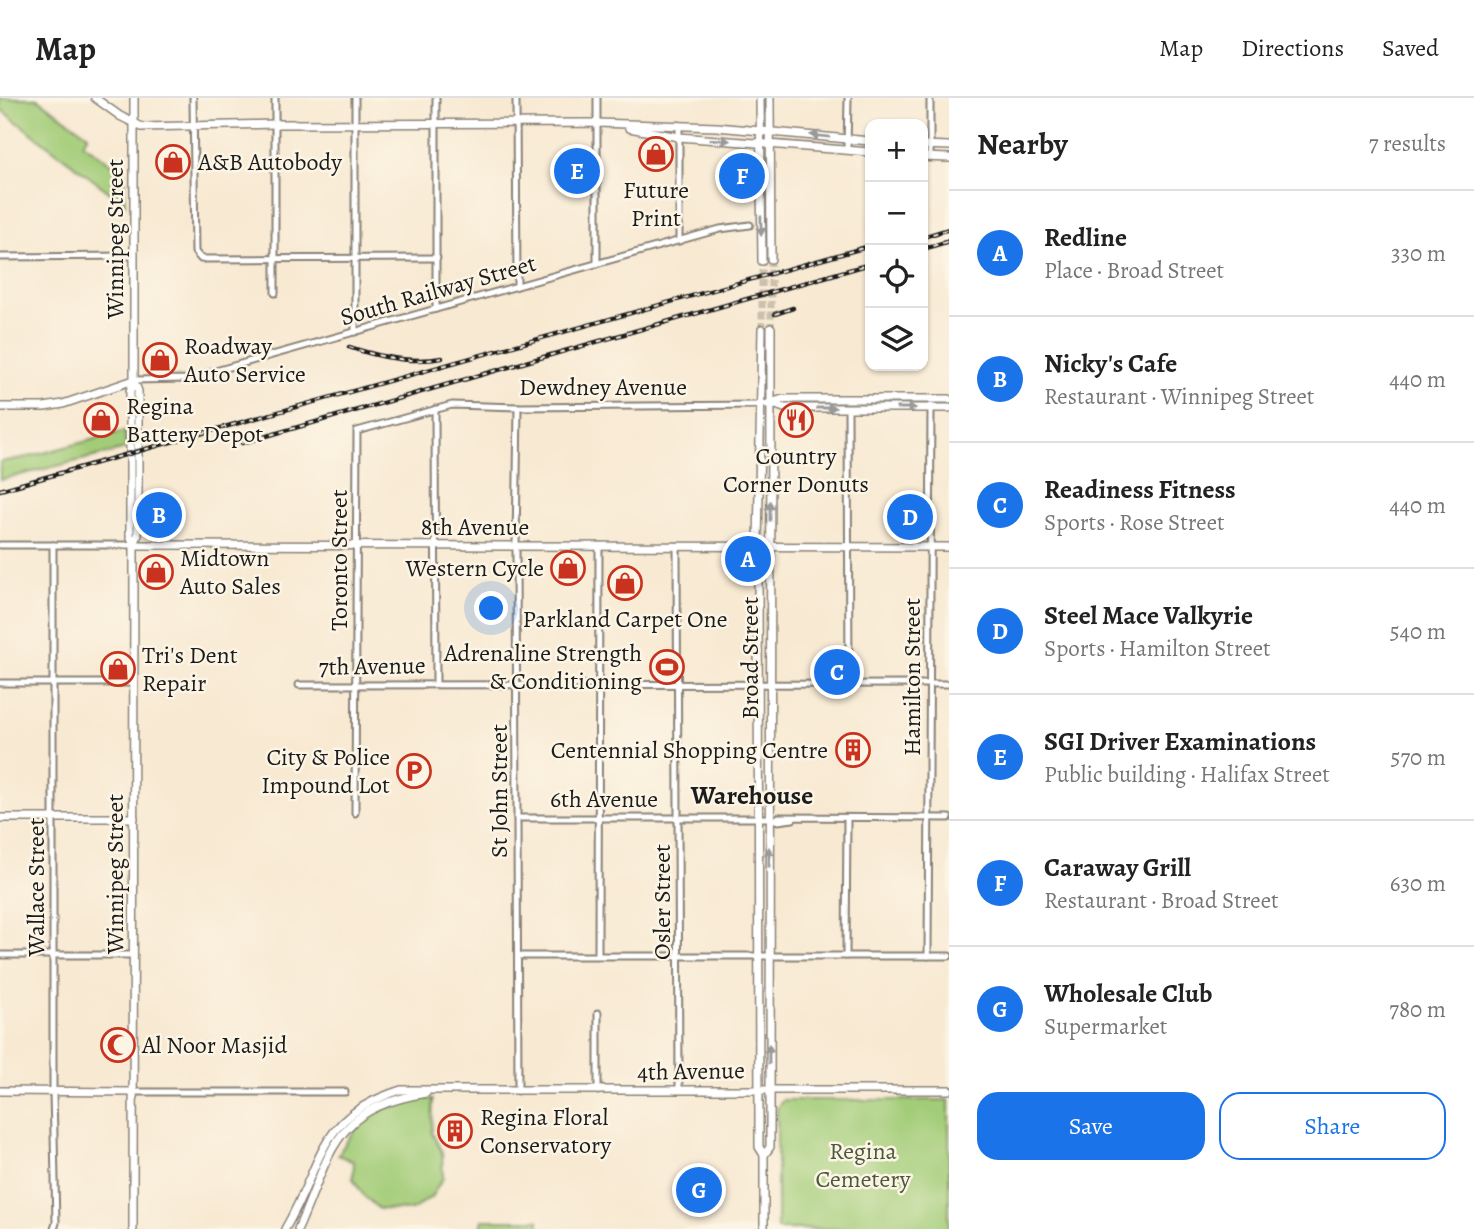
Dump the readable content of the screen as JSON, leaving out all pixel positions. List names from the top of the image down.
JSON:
{
  "streets": {
    "main road": [
      "Winnipeg Street",
      "Dewdney Avenue",
      "8th Avenue",
      "Broad Street",
      "4th Avenue"
    ],
    "street": [
      "South Railway Street",
      "Toronto Street",
      "7th Avenue",
      "Hamilton Street",
      "St John Street",
      "6th Avenue",
      "Wallace Street",
      "Osler Street"
    ]
  },
  "crossings": [
    ["Winnipeg Street", "South Railway Street"],
    ["Winnipeg Street", "8th Avenue"],
    ["Dewdney Avenue", "Toronto Street"],
    ["Dewdney Avenue", "Broad Street"],
    ["Dewdney Avenue", "Hamilton Street"],
    ["Dewdney Avenue", "St John Street"],
    ["8th Avenue", "Toronto Street"],
    ["8th Avenue", "Broad Street"],
    ["8th Avenue", "Hamilton Street"],
    ["8th Avenue", "St John Street"],
    ["8th Avenue", "Wallace Street"],
    ["8th Avenue", "Osler Street"],
    ["Toronto Street", "7th Avenue"],
    ["Broad Street", "7th Avenue"],
    ["Broad Street", "6th Avenue"],
    ["Broad Street", "4th Avenue"],
    ["7th Avenue", "Hamilton Street"],
    ["7th Avenue", "St John Street"],
    ["7th Avenue", "Osler Street"],
    ["Hamilton Street", "6th Avenue"],
    ["St John Street", "6th Avenue"],
    ["St John Street", "4th Avenue"],
    ["6th Avenue", "Osler Street"],
    ["Osler Street", "4th Avenue"]
  ],
  "districts": ["Warehouse"],
  "parks": ["Regina Cemetery"],
  "places": {
    "shop": [
      "Future Print",
      "A&B Autobody",
      "Roadway Auto Service",
      "Regina Battery Depot",
      "Western Cycle",
      "Midtown Auto Sales",
      "Parkland Carpet One",
      "Tri's Dent Repair"
    ],
    "restaurant": ["Country Corner Donuts"],
    "sports": ["Adrenaline Strength & Conditioning"],
    "building": ["Centennial Shopping Centre", "Regina Floral Conservatory"],
    "parking": ["City & Police Impound Lot"],
    "mosque": ["Al Noor Masjid"]
  },
  "page": {
    "header": "Map",
    "nav": ["Map", "Directions", "Saved"],
    "heading": ["Nearby", "7 results"],
    "map_buttons": ["+", "−"],
    "pins": [
      "E",
      "F",
      "B",
      "D",
      "A",
      "C",
      "G"
    ],
    "list": [
      {
        "mark": "A",
        "name": "Redline",
        "note": "Place · Broad Street",
        "value": "330 m"
      },
      {
        "mark": "B",
        "name": "Nicky's Cafe",
        "note": "Restaurant · Winnipeg Street",
        "value": "440 m"
      },
      {
        "mark": "C",
        "name": "Readiness Fitness",
        "note": "Sports · Rose Street",
        "value": "440 m"
      },
      {
        "mark": "D",
        "name": "Steel Mace Valkyrie",
        "note": "Sports · Hamilton Street",
        "value": "540 m"
      },
      {
        "mark": "E",
        "name": "SGI Driver Examinations",
        "note": "Public building · Halifax Street",
        "value": "570 m"
      },
      {
        "mark": "F",
        "name": "Caraway Grill",
        "note": "Restaurant · Broad Street",
        "value": "630 m"
      },
      {
        "mark": "G",
        "name": "Wholesale Club",
        "note": "Supermarket",
        "value": "780 m"
      }
    ],
    "buttons": ["Save", "Share"]
  }
}
